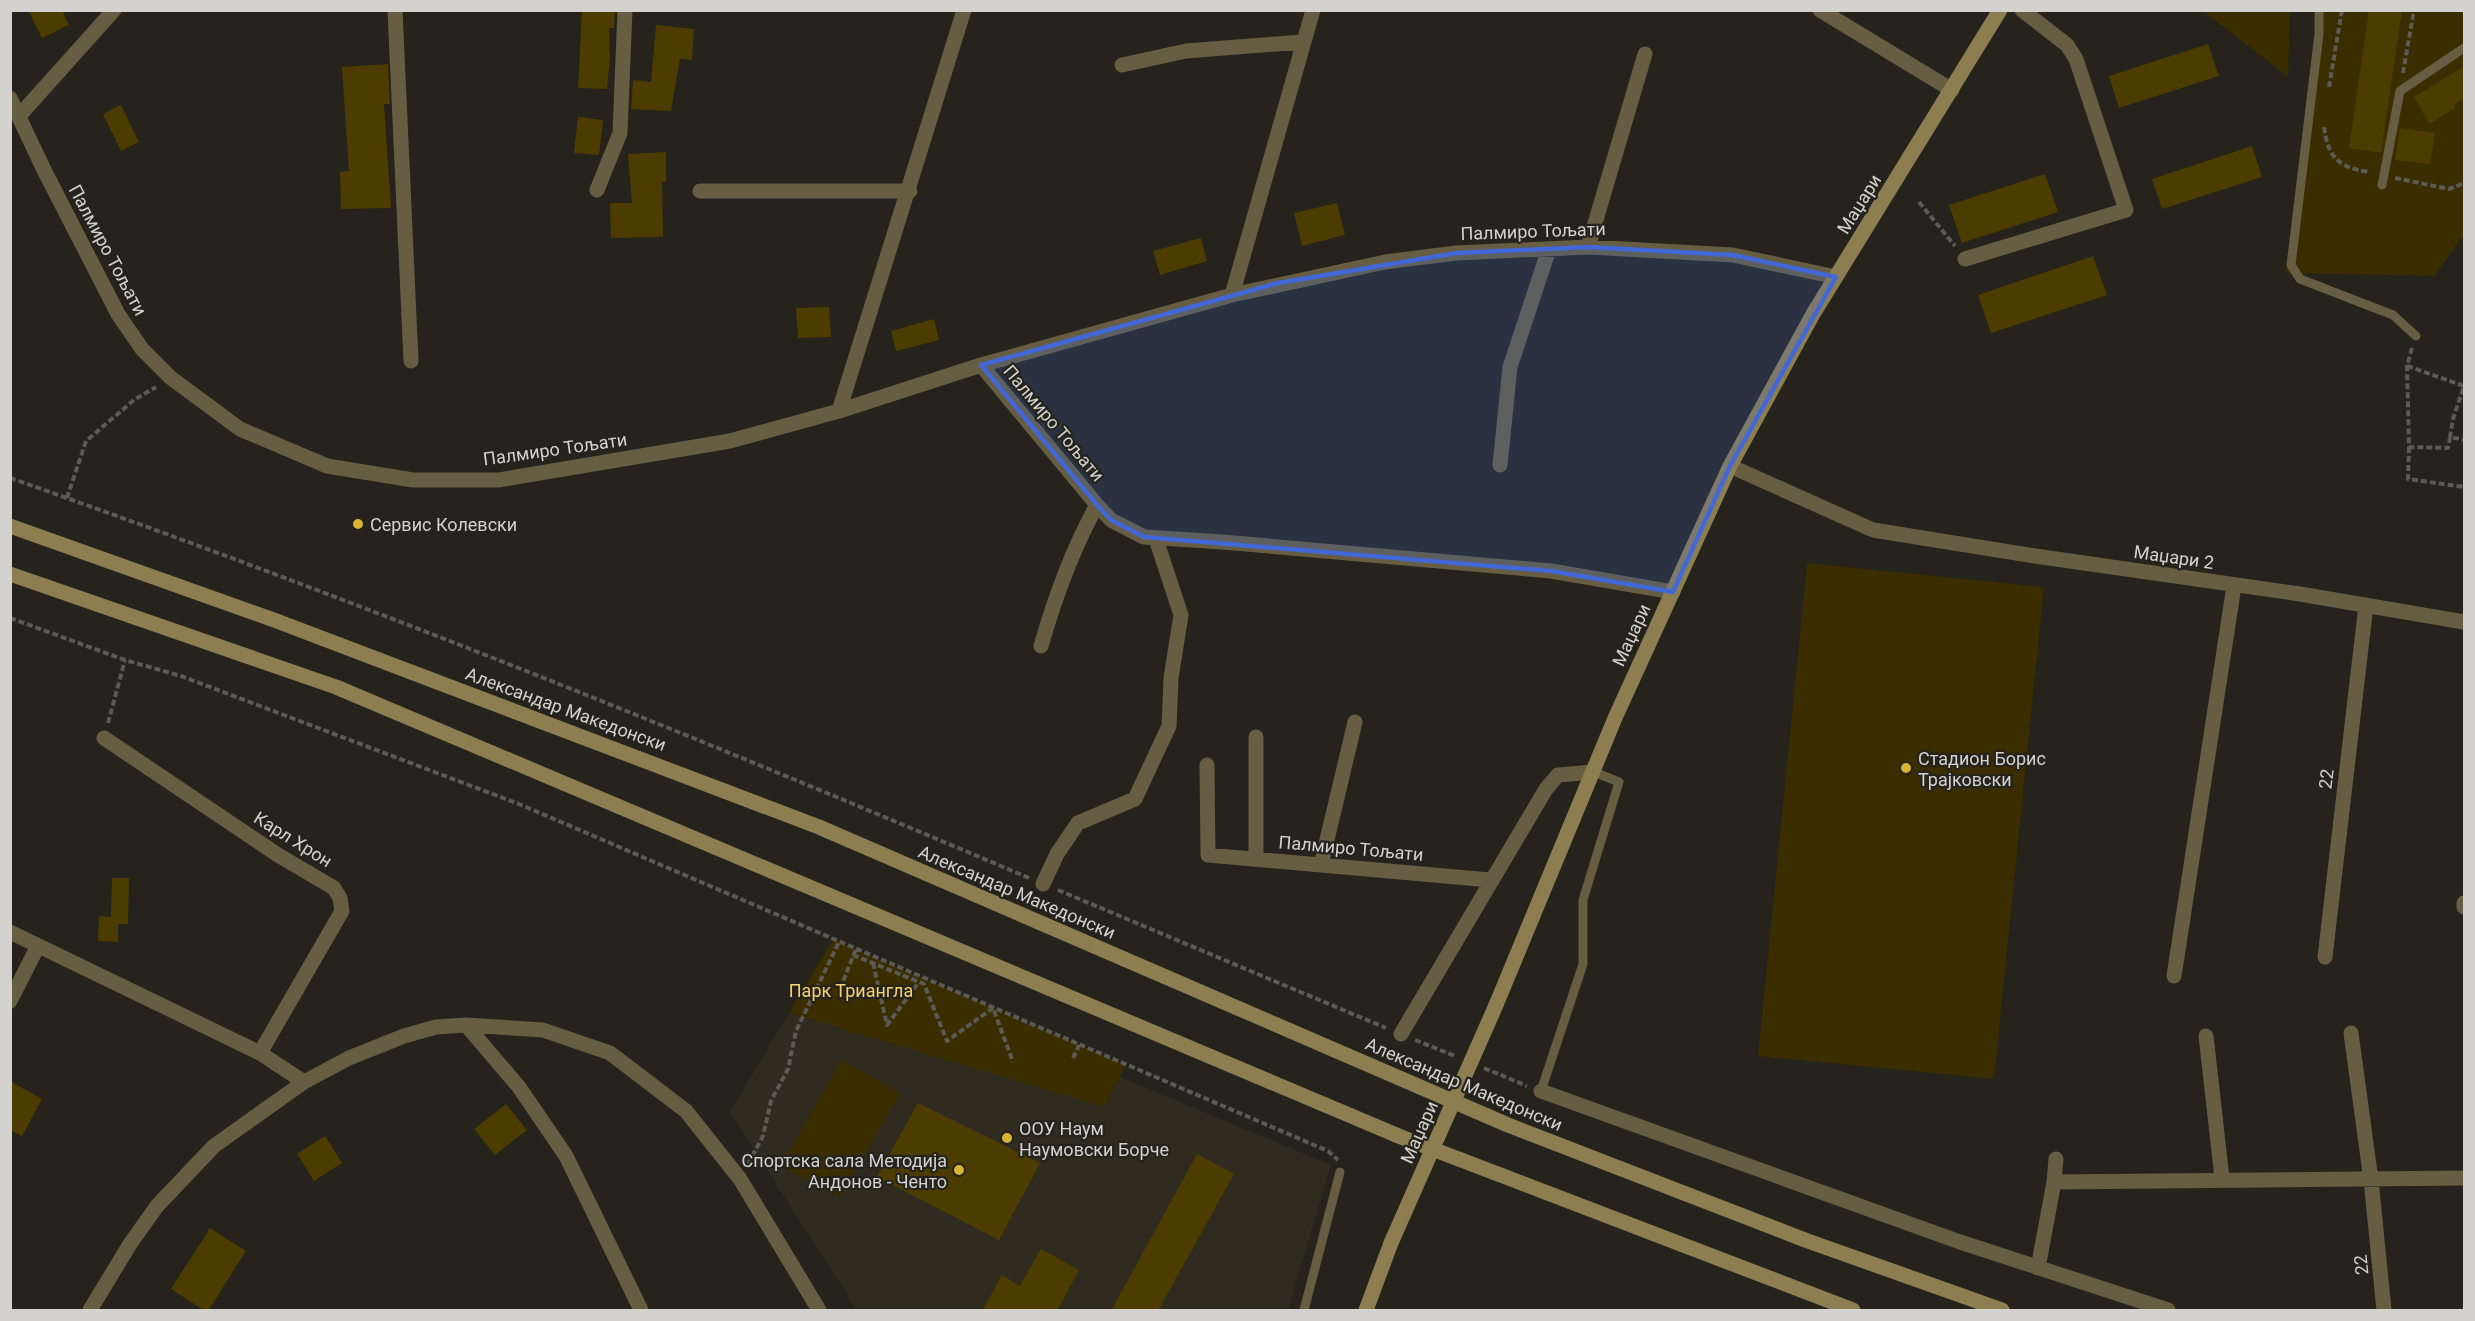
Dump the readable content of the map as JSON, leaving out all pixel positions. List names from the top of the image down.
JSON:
{
  "streets": {
    "street": [
      "Маџари",
      "Палмиро Тољати",
      "Маџари 2",
      "Александар Македонски",
      "22",
      "Карл Хрон"
    ]
  },
  "crossings": [
    ["Маџари", "Палмиро Тољати"],
    ["Маџари", "Маџари 2"]
  ],
  "parks": ["Парк Триангла"],
  "places": [
    "Сервис Колевски",
    "Стадион Борис Трајковски",
    "ООУ Наум Наумовски Борче",
    "Спортска сала Методија Андонов - Ченто"
  ]
}
